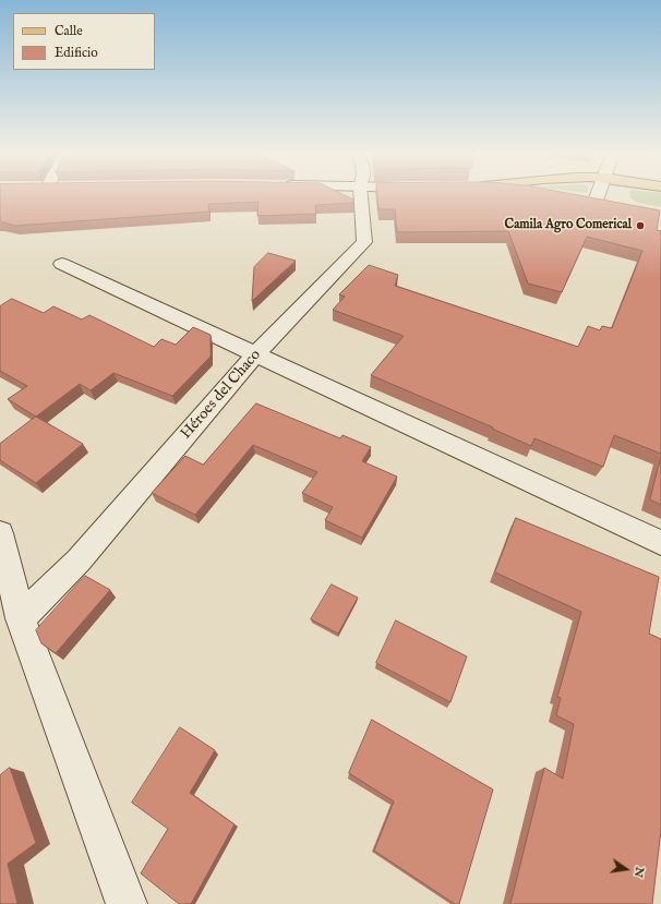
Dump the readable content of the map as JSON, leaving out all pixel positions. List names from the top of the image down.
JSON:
{
  "streets": {
    "street": ["Héroes del Chaco"]
  },
  "places": ["Camila Agro Comerical"],
  "legend": ["Calle", "Edificio"],
  "north": "right"
}
